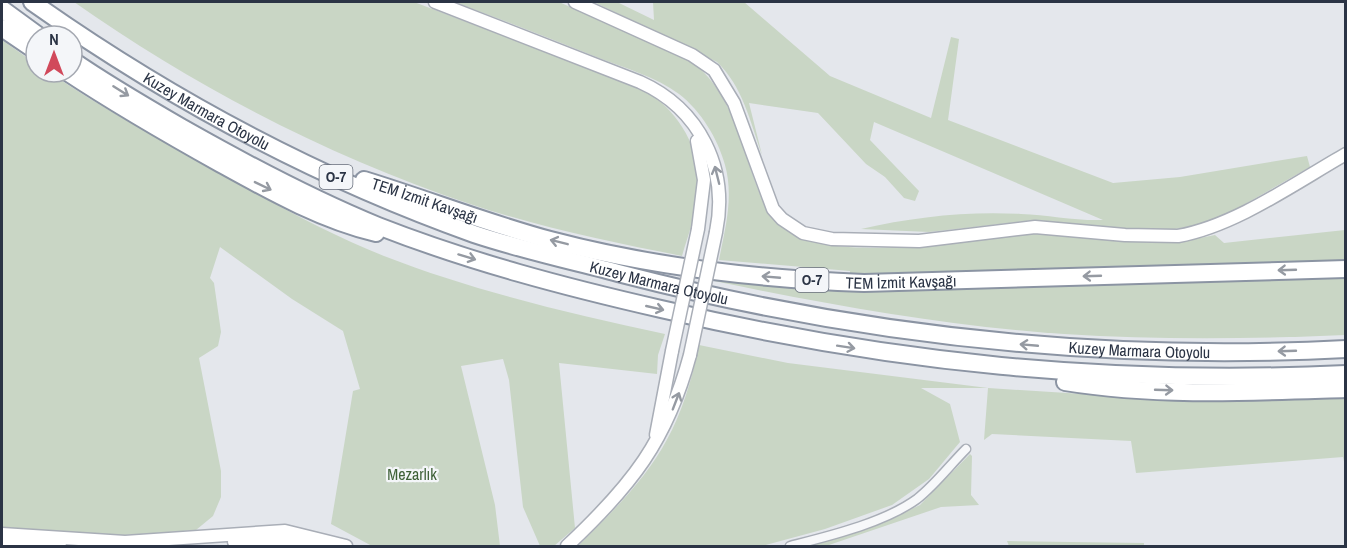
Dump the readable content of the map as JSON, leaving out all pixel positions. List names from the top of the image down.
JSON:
{
  "streets": {
    "highway": ["Kuzey Marmara Otoyolu", "O-7", "TEM İzmit Kavşağı"]
  },
  "crossings": [
    ["Kuzey Marmara Otoyolu", "O-7"],
    ["Kuzey Marmara Otoyolu", "TEM İzmit Kavşağı"]
  ],
  "parks": ["Mezarlık"],
  "north": "top"
}
